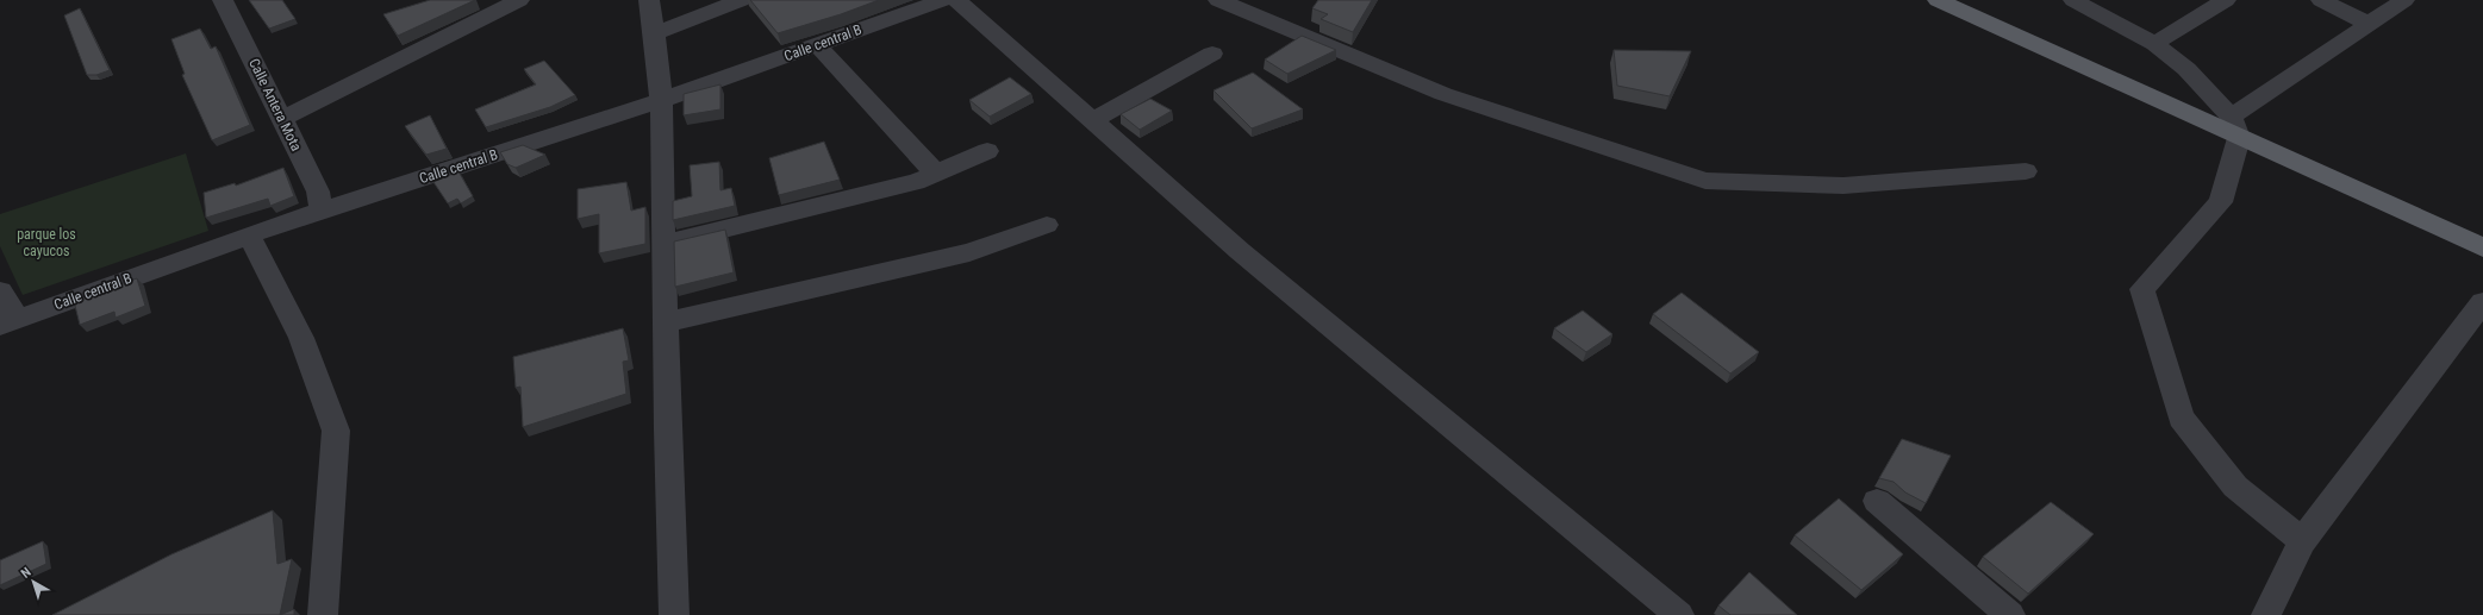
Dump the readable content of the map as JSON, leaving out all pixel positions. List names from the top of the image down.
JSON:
{
  "streets": {
    "street": ["Calle central B", "Calle Antera Mota"]
  },
  "crossings": [
    ["Calle central B", "Calle Antera Mota"]
  ],
  "parks": ["parque los cayucos"],
  "north": "top left"
}
